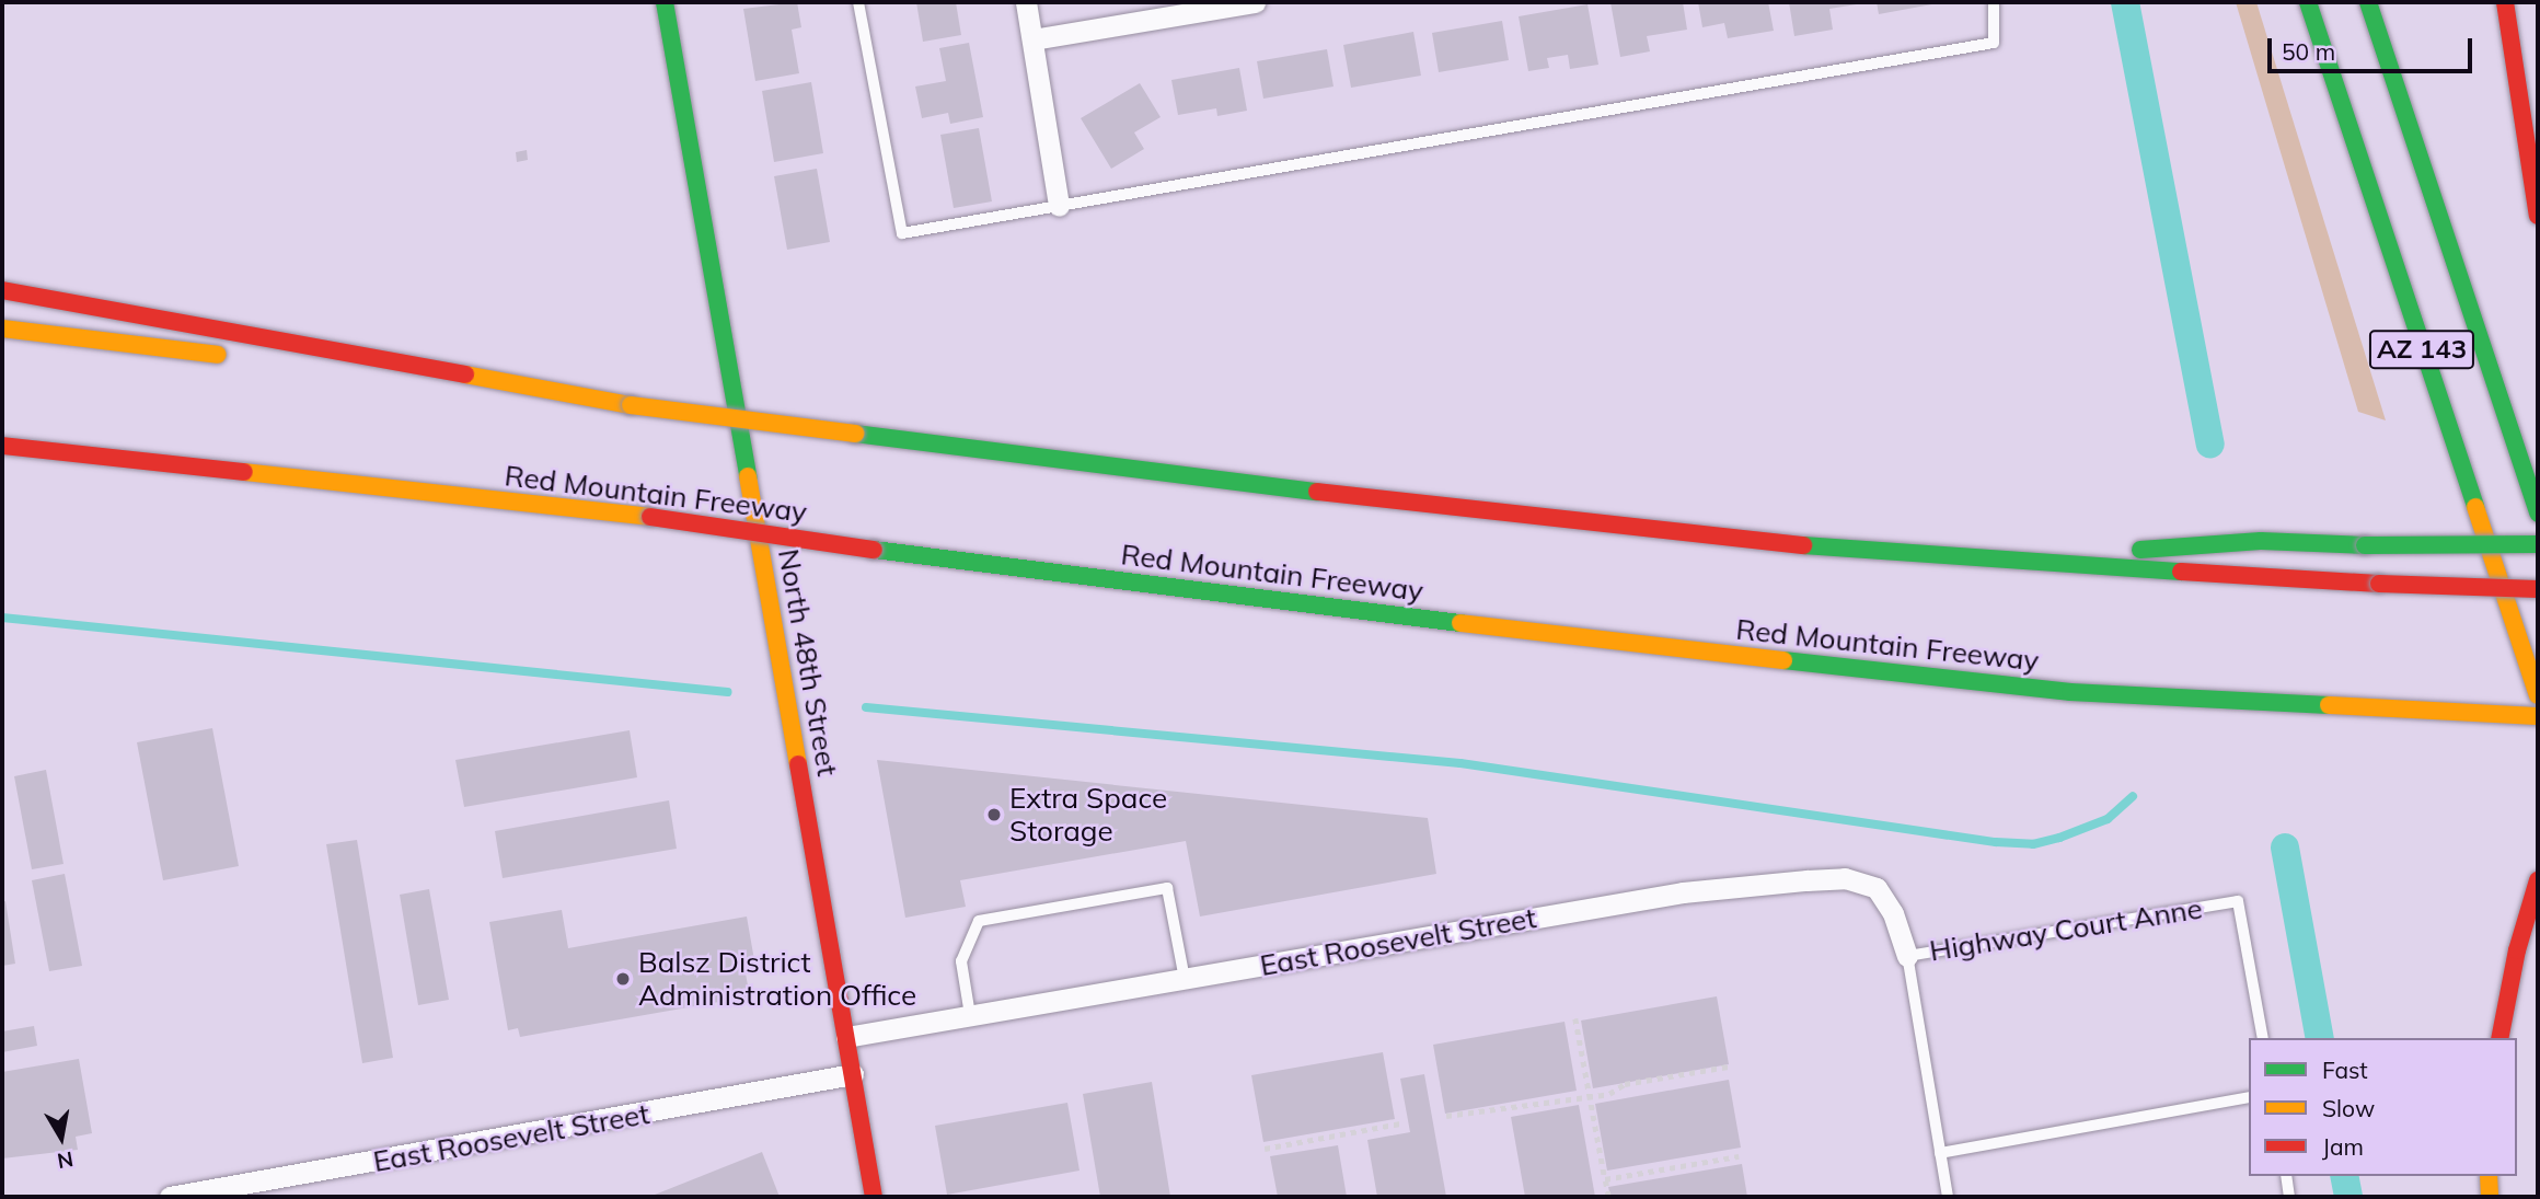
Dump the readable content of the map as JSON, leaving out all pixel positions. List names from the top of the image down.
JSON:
{
  "streets": {
    "main road": ["AZ 143", "Red Mountain Freeway", "North 48th Street"],
    "street": ["East Roosevelt Street"],
    "lane": ["Highway Court Anne"]
  },
  "crossings": [
    ["North 48th Street", "East Roosevelt Street"],
    ["Highway Court Anne", "East Roosevelt Street"]
  ],
  "places": ["Extra Space Storage", "Balsz District Administration Office"],
  "legend": ["Fast", "Slow", "Jam"],
  "scale_bar": "50 m",
  "north": "bottom"
}
